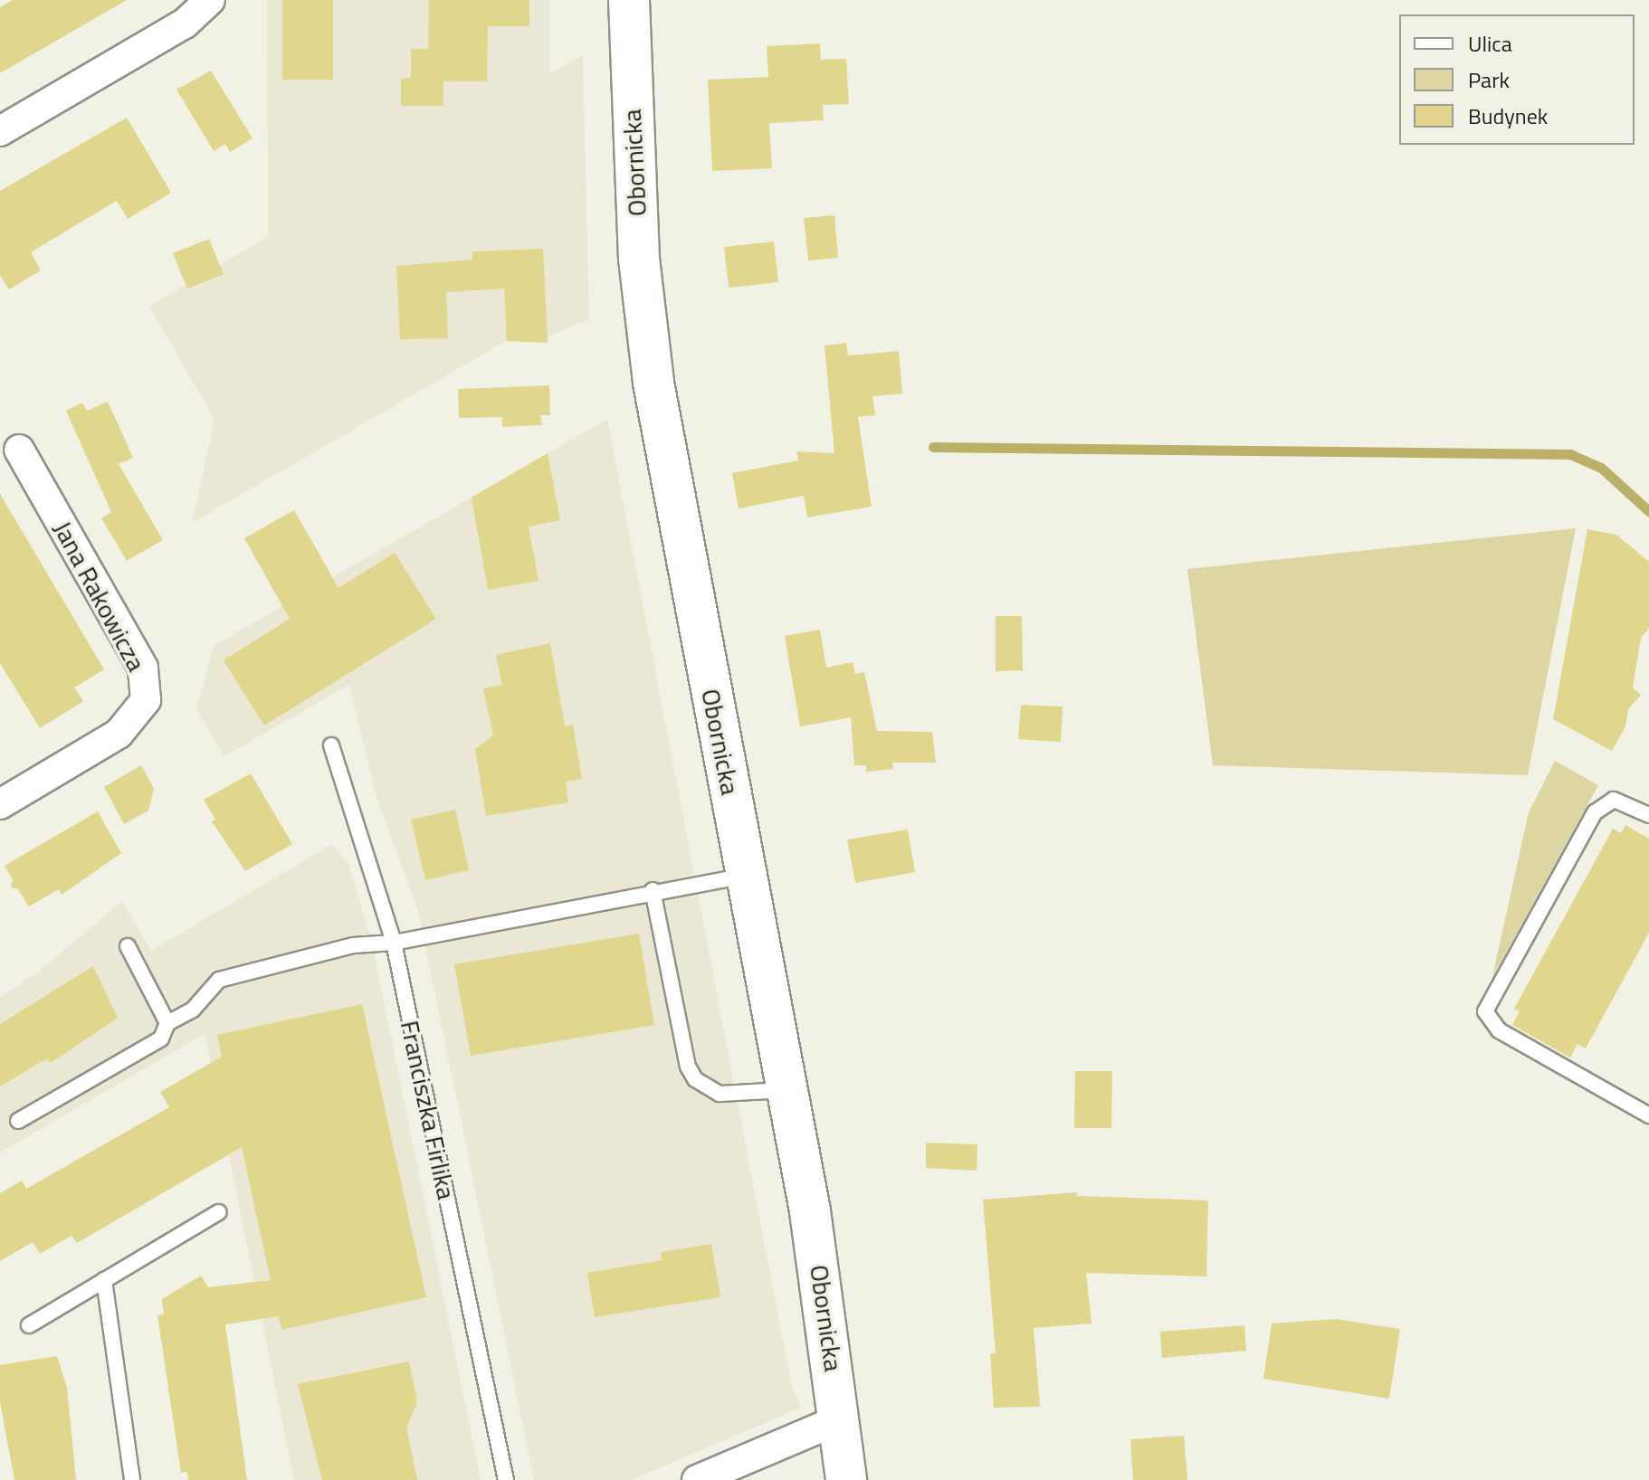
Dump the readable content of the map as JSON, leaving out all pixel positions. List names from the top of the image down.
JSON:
{
  "streets": {
    "main road": ["Obornicka"],
    "street": ["Jana Rakowicza"],
    "lane": ["Franciszka Firlika"]
  },
  "legend": ["Ulica", "Park", "Budynek"]
}
